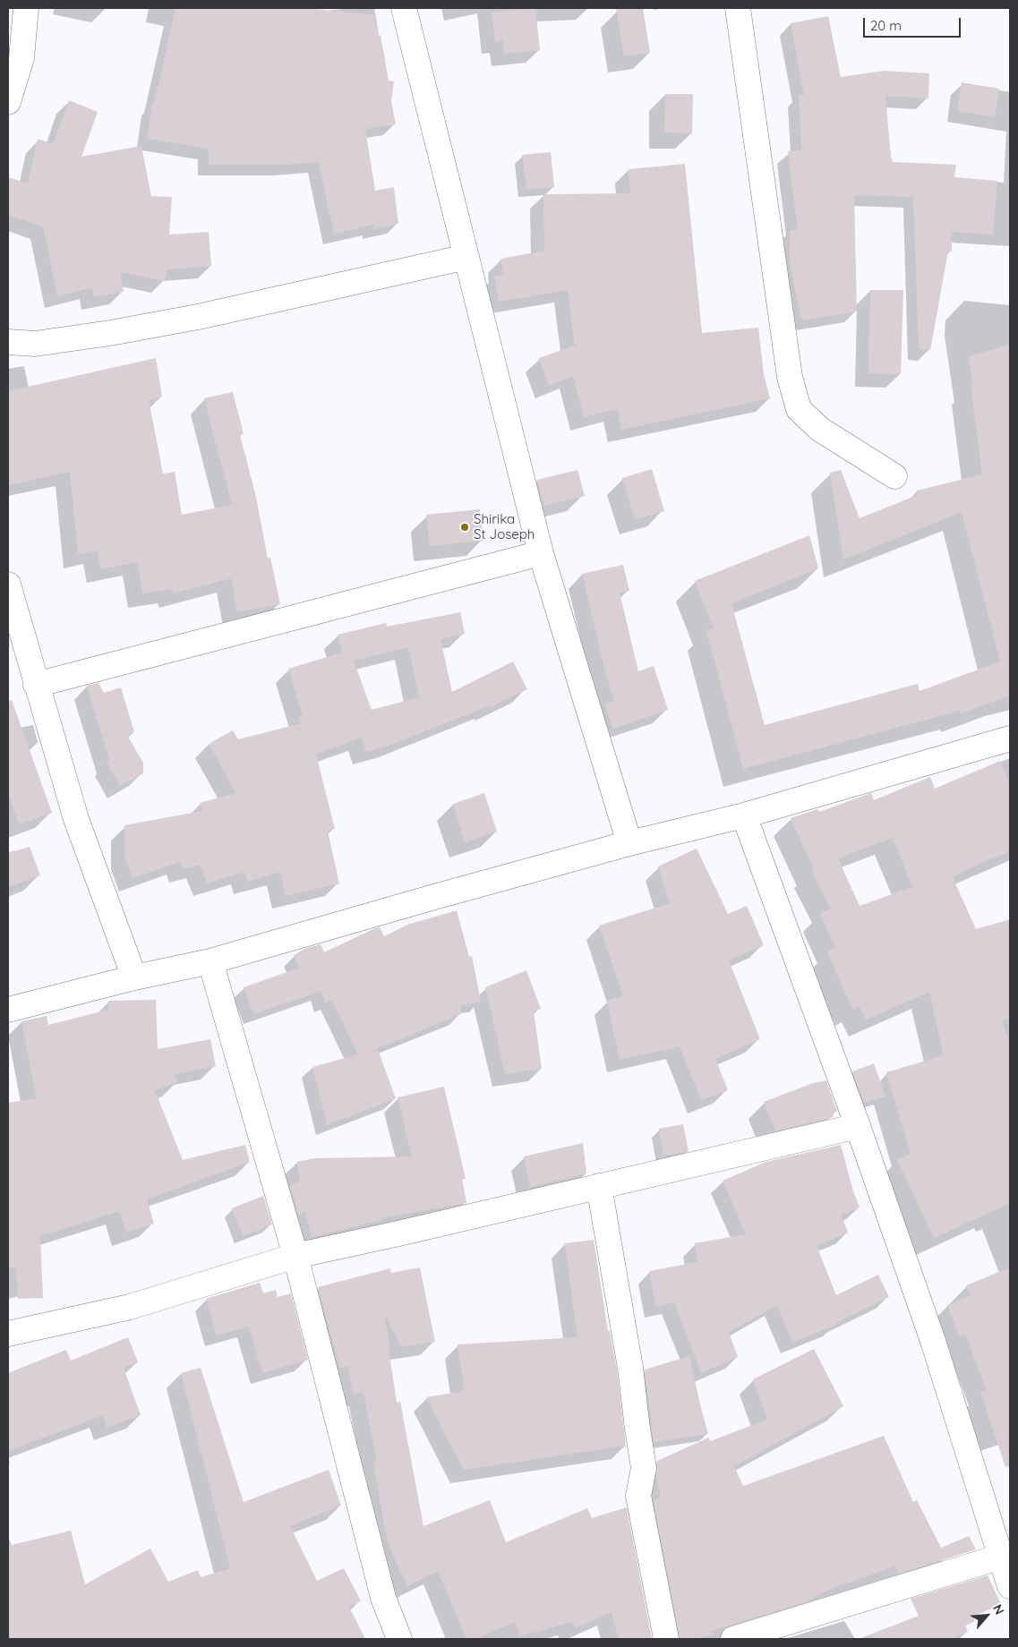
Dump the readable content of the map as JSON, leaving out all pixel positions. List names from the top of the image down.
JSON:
{
  "places": ["Shirika St Joseph"],
  "scale_bar": "20 m",
  "north": "top right"
}
